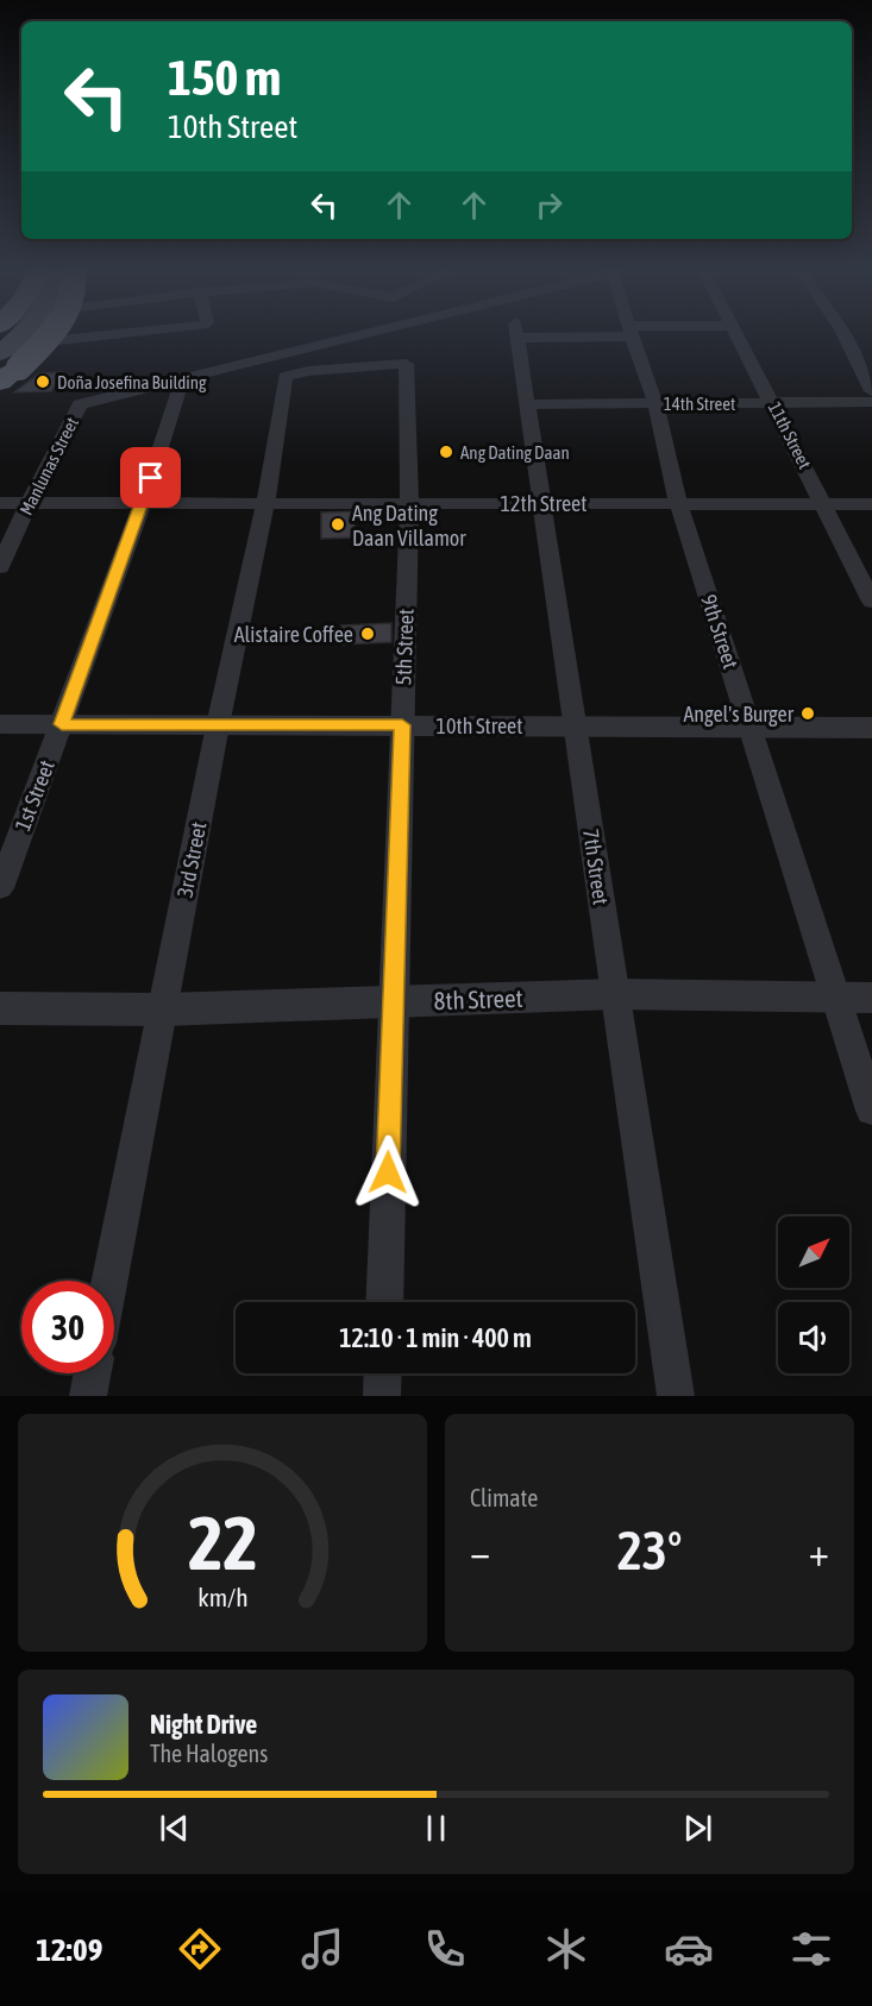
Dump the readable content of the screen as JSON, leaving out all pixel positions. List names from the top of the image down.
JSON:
{
  "streets": {
    "street": [
      "14th Street",
      "11th Street",
      "Manlunas Street",
      "12th Street",
      "9th Street",
      "5th Street",
      "10th Street",
      "1st Street",
      "3rd Street",
      "7th Street",
      "8th Street"
    ]
  },
  "crossings": [
    ["14th Street", "11th Street"],
    ["14th Street", "9th Street"],
    ["14th Street", "7th Street"],
    ["11th Street", "12th Street"],
    ["Manlunas Street", "12th Street"],
    ["Manlunas Street", "1st Street"],
    ["12th Street", "9th Street"],
    ["12th Street", "5th Street"],
    ["12th Street", "1st Street"],
    ["12th Street", "3rd Street"],
    ["12th Street", "7th Street"],
    ["9th Street", "10th Street"],
    ["9th Street", "8th Street"],
    ["5th Street", "10th Street"],
    ["5th Street", "3rd Street"],
    ["5th Street", "8th Street"],
    ["10th Street", "1st Street"],
    ["10th Street", "3rd Street"],
    ["10th Street", "7th Street"],
    ["3rd Street", "8th Street"],
    ["7th Street", "8th Street"]
  ],
  "places": [
    "Doña Josefina Building",
    "Ang Dating Daan",
    "Ang Dating Daan Villamor",
    "Alistaire Coffee",
    "Angel's Burger"
  ],
  "north": "top right",
  "page": {
    "turn": ["150 m", "10th Street"],
    "limit": "30",
    "trip": "12:10 · 1 min · 400 m",
    "tile": "Climate",
    "heat": ["−", "23°", "+"],
    "song": ["Night Drive", "The Halogens"],
    "tabs": "12:09",
    "gauge": ["22", "km/h"]
  }
}
